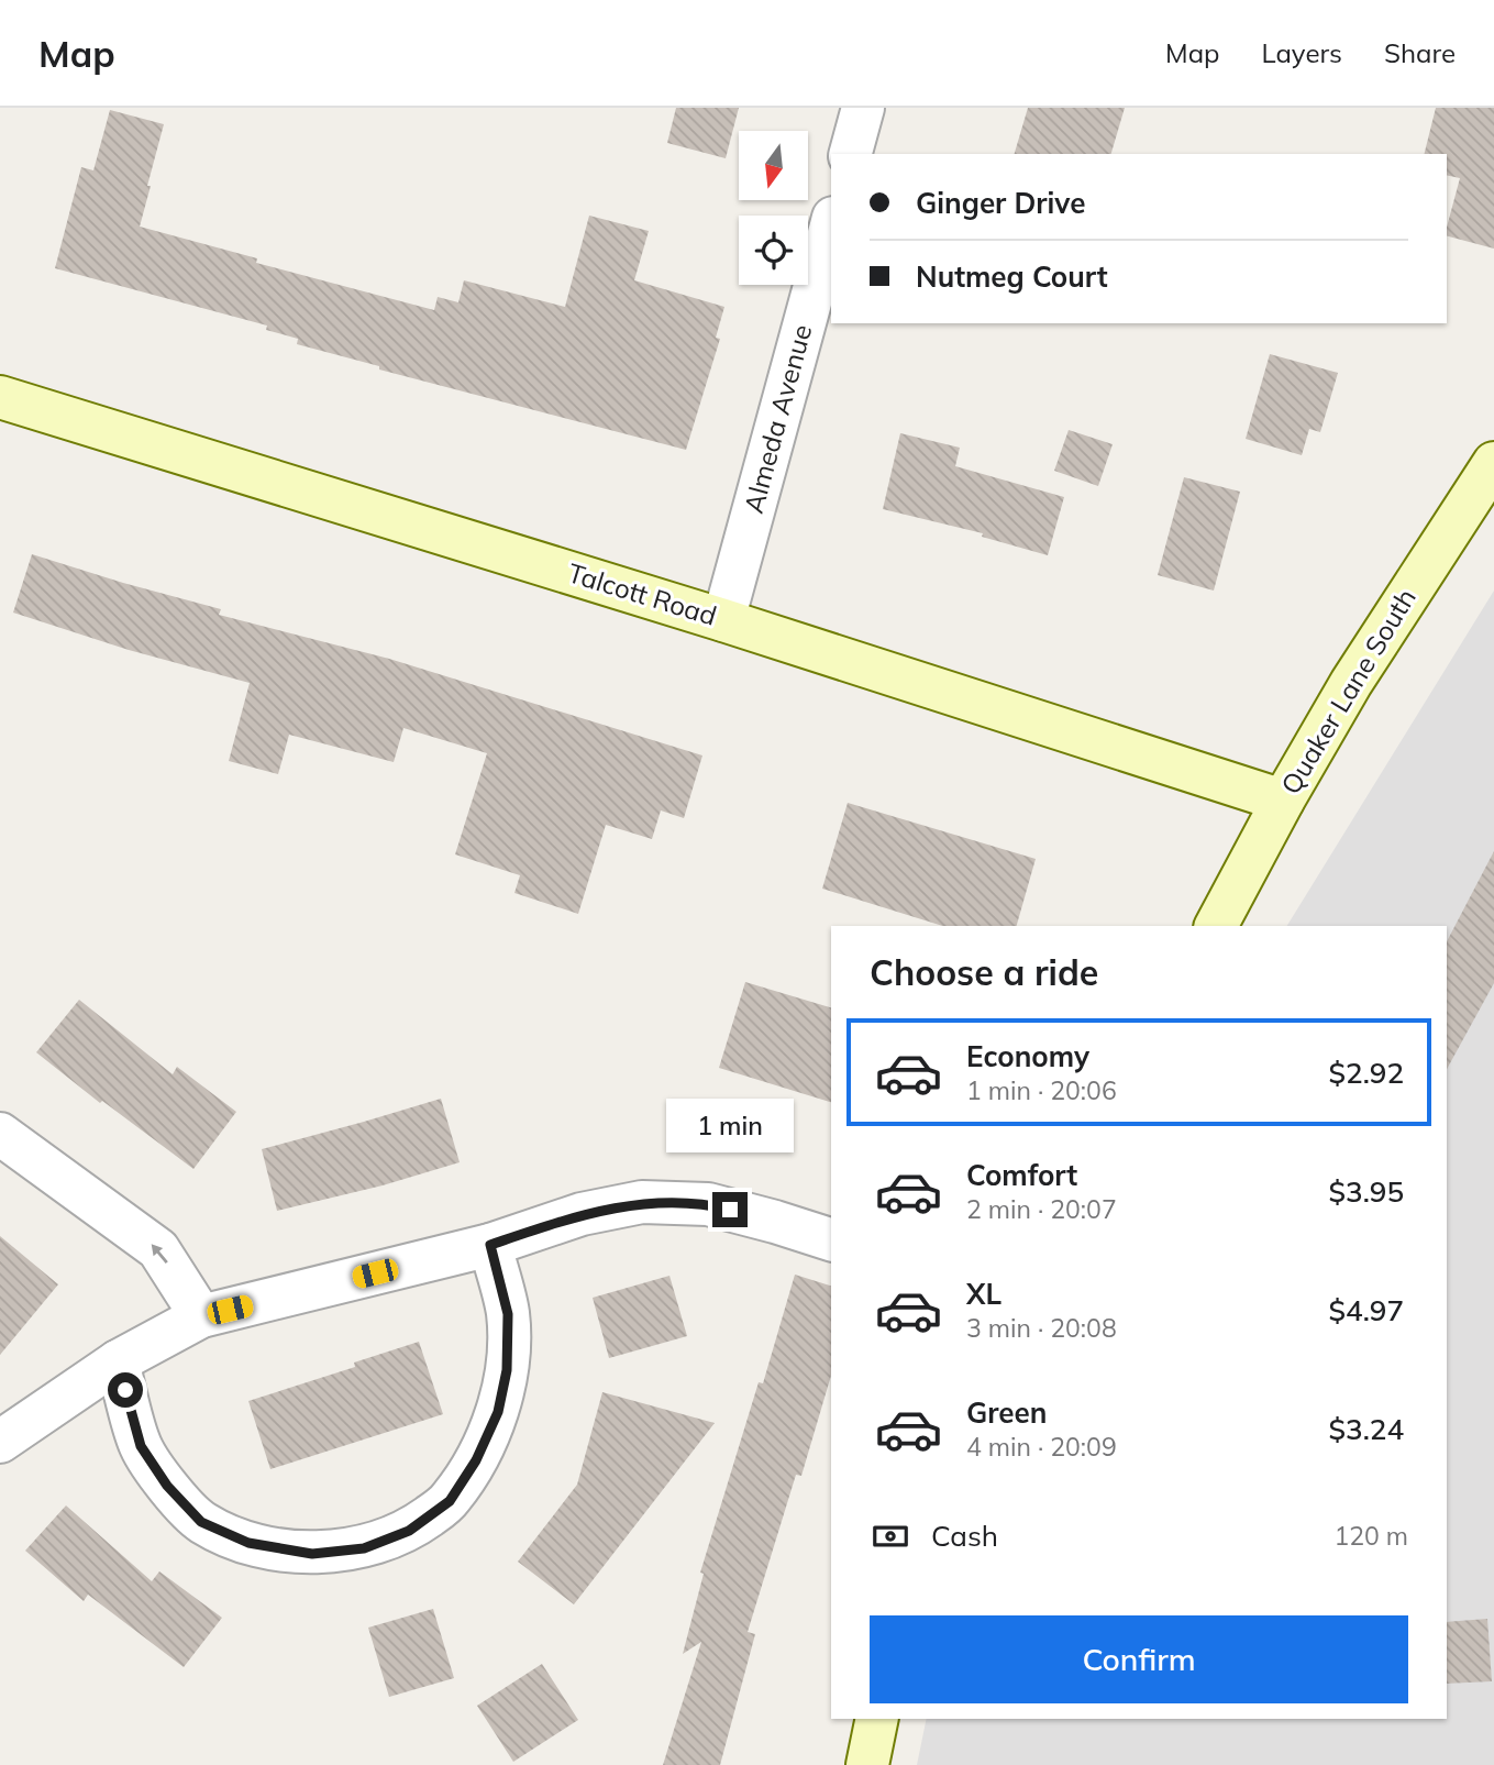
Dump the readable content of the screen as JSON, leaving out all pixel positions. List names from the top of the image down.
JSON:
{
  "streets": {
    "street": ["Almeda Avenue", "Talcott Road", "Quaker Lane South"]
  },
  "crossings": [
    ["Almeda Avenue", "Talcott Road"],
    ["Talcott Road", "Quaker Lane South"]
  ],
  "north": "bottom",
  "page": {
    "header": "Map",
    "nav": ["Map", "Layers", "Share"],
    "banner": ["Ginger Drive", "Nutmeg Court"],
    "heading": "Choose a ride",
    "list": [
      {
        "name": "Economy",
        "note": "1 min · 20:06",
        "value": "$2.92"
      },
      {
        "name": "Comfort",
        "note": "2 min · 20:07",
        "value": "$3.95"
      },
      {
        "name": "XL",
        "note": "3 min · 20:08",
        "value": "$4.97"
      },
      {
        "name": "Green",
        "note": "4 min · 20:09",
        "value": "$3.24"
      }
    ],
    "bubble": "1 min",
    "pay": ["Cash", "120 m"],
    "buttons": "Confirm"
  }
}
